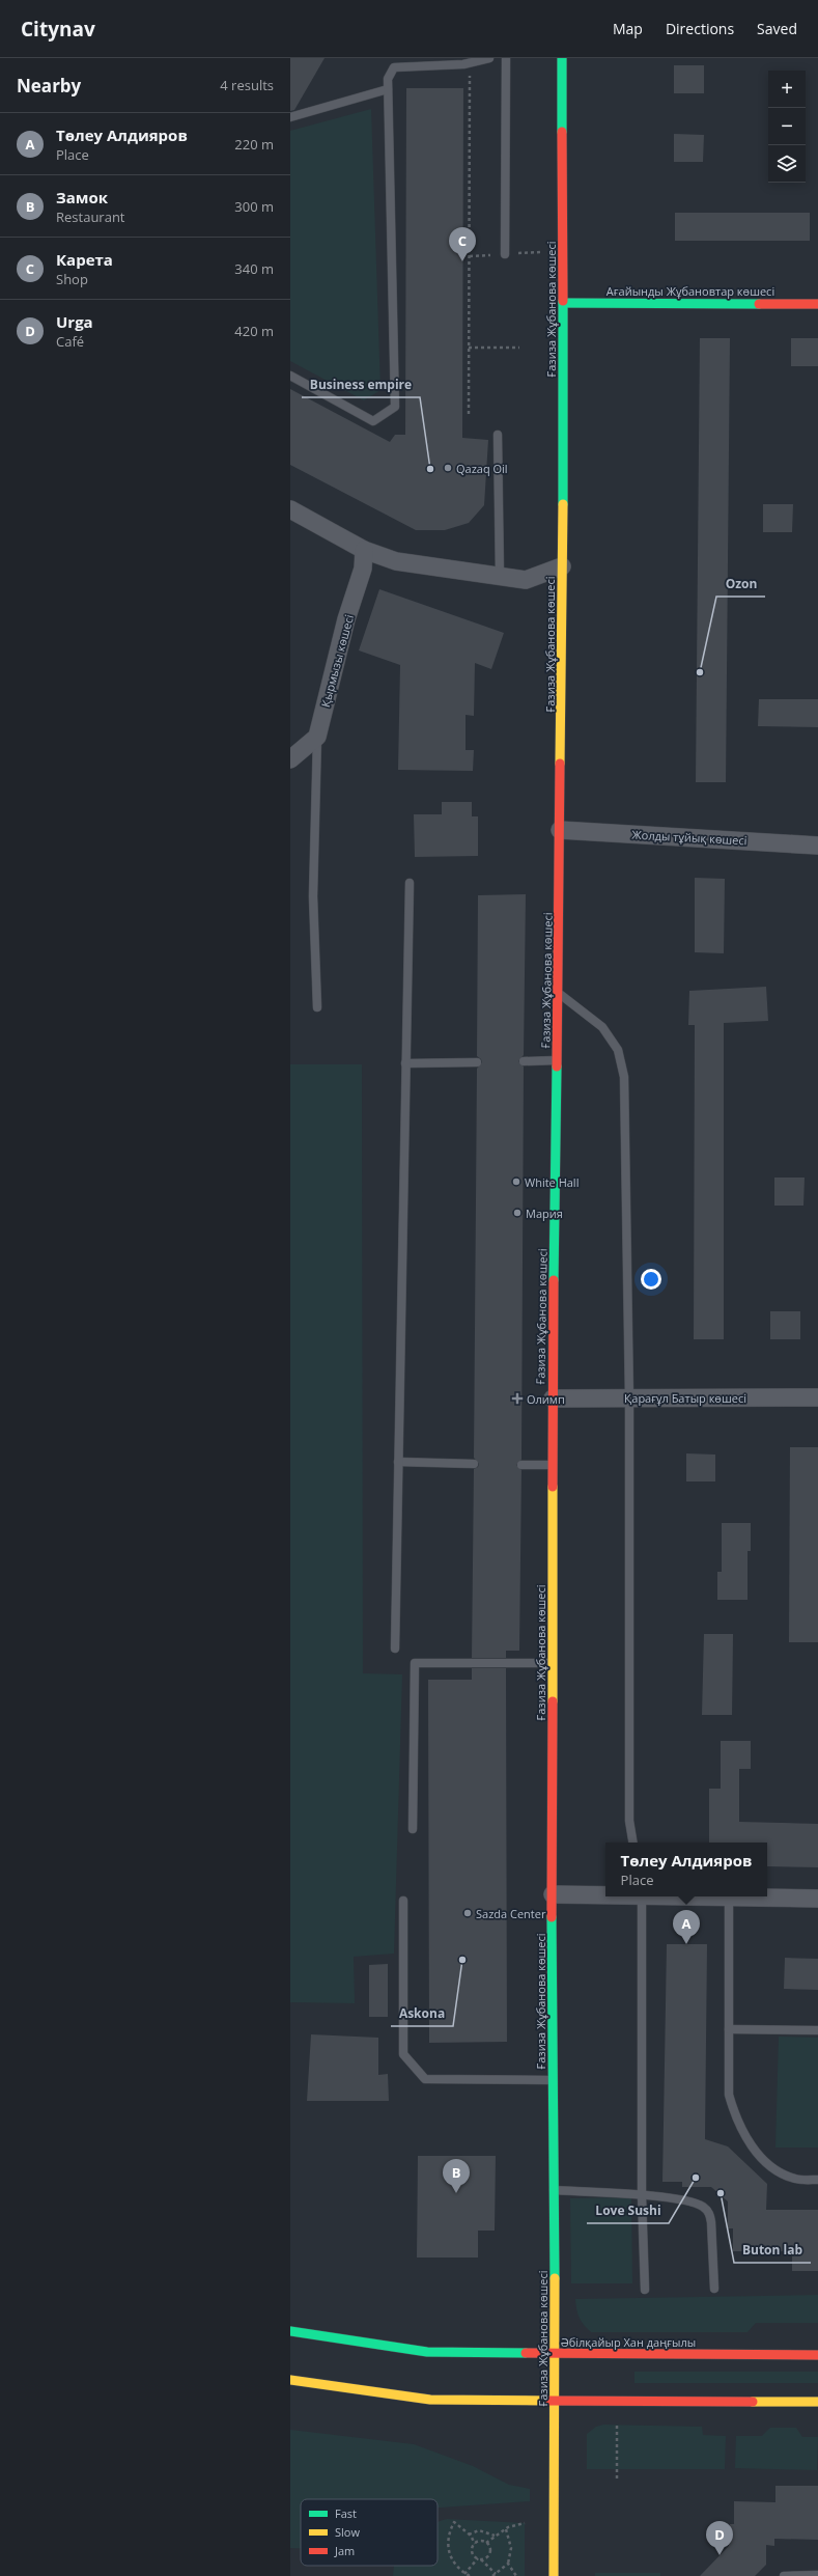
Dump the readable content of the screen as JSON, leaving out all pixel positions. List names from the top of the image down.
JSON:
{
  "streets": {
    "street": [
      "Ағайынды Жұбановтар көшесі",
      "Ғазиза Жұбанова көшесі",
      "Қырмызы көшесі",
      "Жолды тұйық көшесі",
      "Қарағұл Батыр көшесі",
      "Әбілқайыр Хан даңғылы"
    ]
  },
  "crossings": [
    ["Ағайынды Жұбановтар көшесі", "Ғазиза Жұбанова көшесі"],
    ["Ғазиза Жұбанова көшесі", "Жолды тұйық көшесі"],
    ["Ғазиза Жұбанова көшесі", "Қарағұл Батыр көшесі"],
    ["Ғазиза Жұбанова көшесі", "Әбілқайыр Хан даңғылы"]
  ],
  "places": {
    "other": [
      "Qazaq Oil",
      "Business empire",
      "Ozon",
      "White Hall",
      "Мария",
      "Sazda Center",
      "Askona",
      "Love Sushi",
      "Buton lab"
    ],
    "health": ["Олимп"]
  },
  "legend": ["Fast", "Slow", "Jam"],
  "page": {
    "header": "Citynav",
    "nav": ["Map", "Directions", "Saved"],
    "heading": ["Nearby", "4 results"],
    "map_buttons": ["+", "−"],
    "list": [
      {
        "mark": "A",
        "name": "Төлеу Алдияров",
        "note": "Place",
        "value": "220 m"
      },
      {
        "mark": "B",
        "name": "Замок",
        "note": "Restaurant",
        "value": "300 m"
      },
      {
        "mark": "C",
        "name": "Карета",
        "note": "Shop",
        "value": "340 m"
      },
      {
        "mark": "D",
        "name": "Urga",
        "note": "Café",
        "value": "420 m"
      }
    ],
    "pins": [
      "C",
      "A",
      "B",
      "D"
    ],
    "popup": ["Төлеу Алдияров", "Place"]
  }
}
